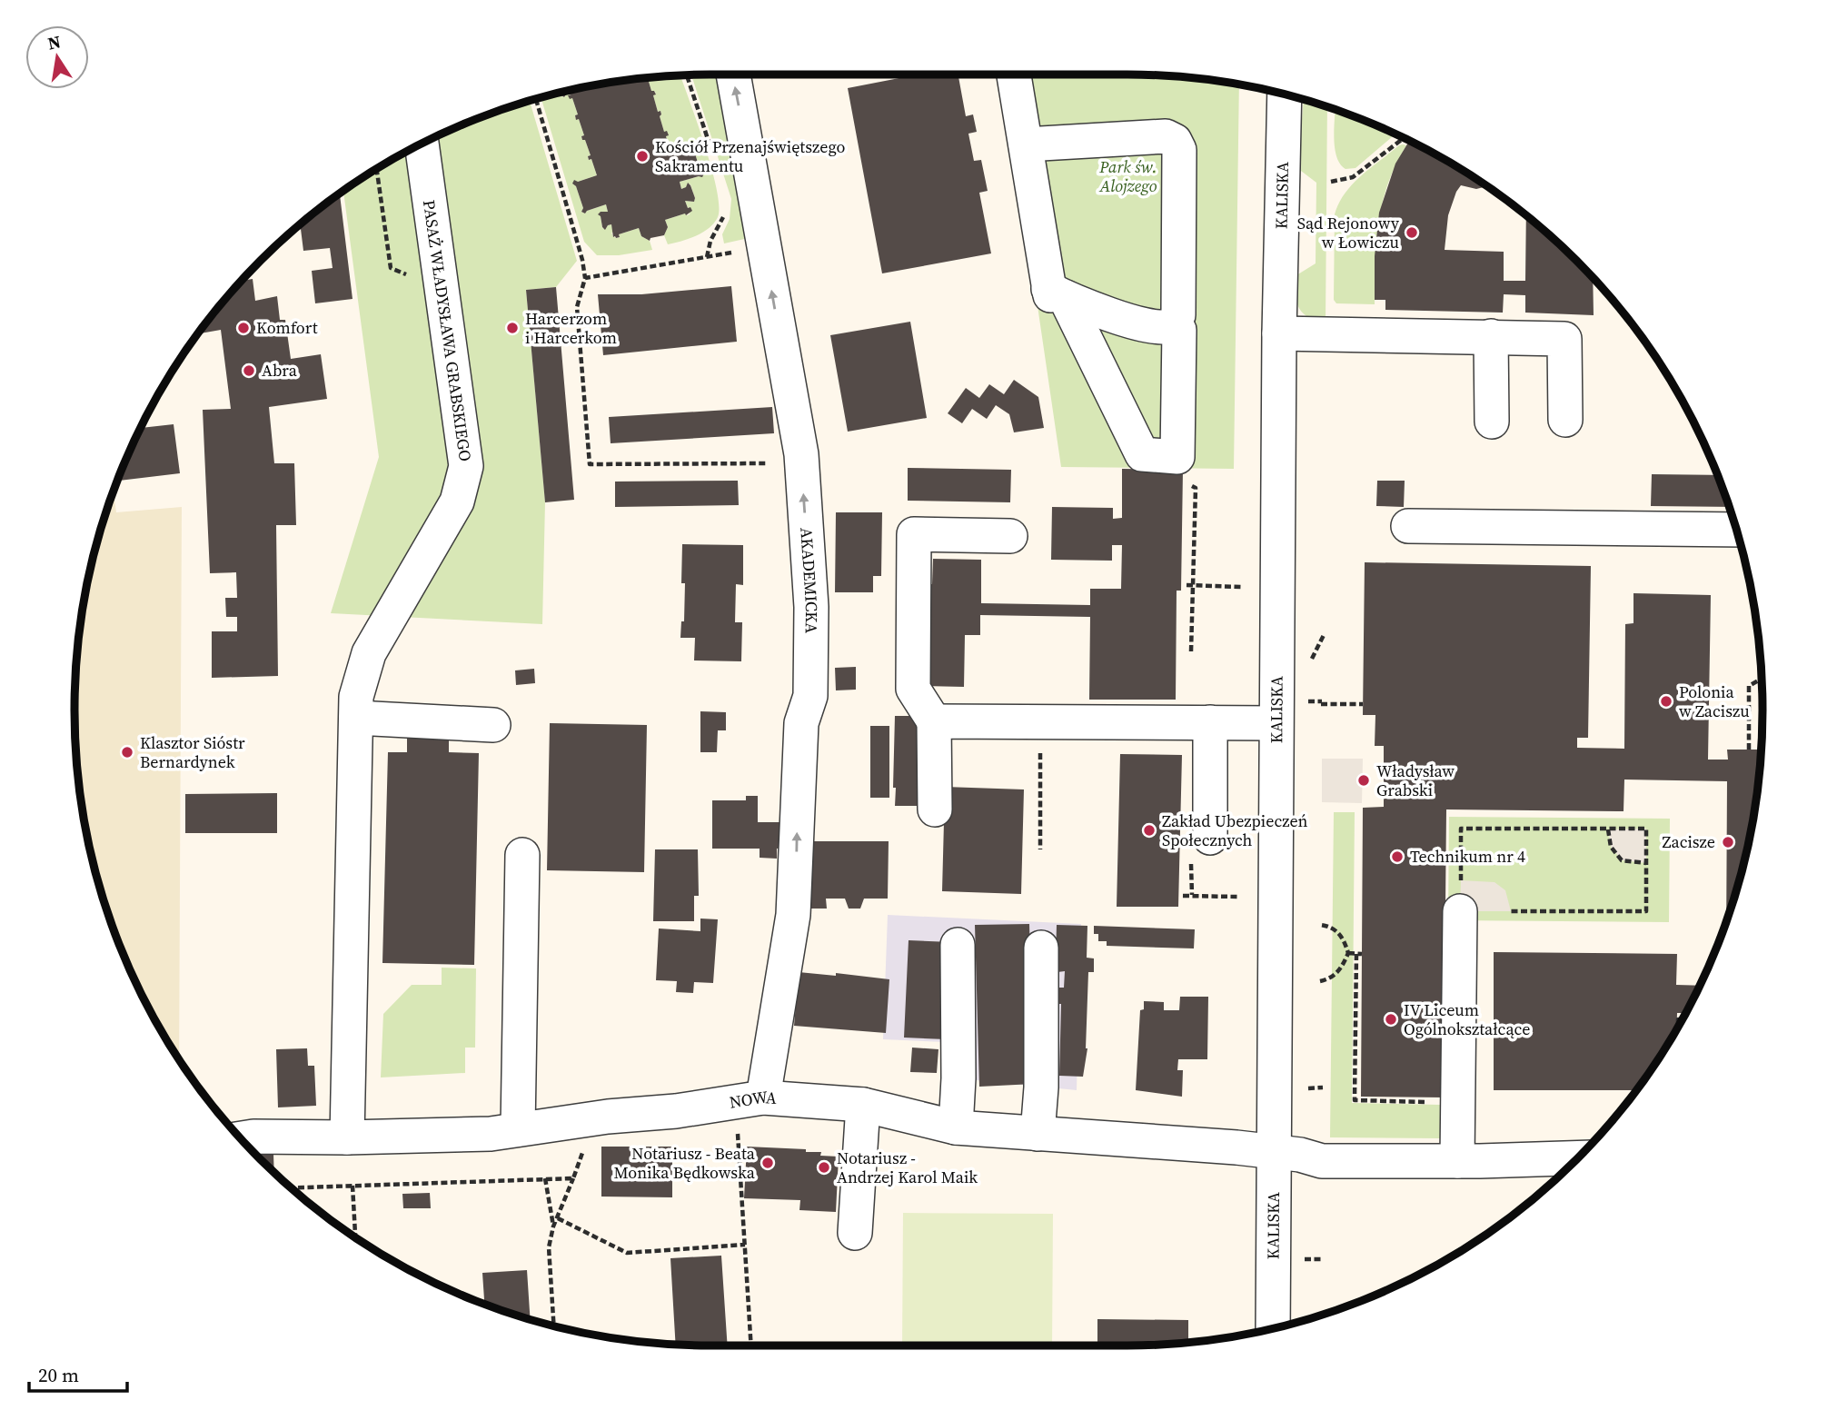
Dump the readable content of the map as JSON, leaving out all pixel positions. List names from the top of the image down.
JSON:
{
  "streets": {
    "street": [
      "KALISKA",
      "PASAŻ WŁADYSŁAWA GRABSKIEGO",
      "AKADEMICKA",
      "NOWA"
    ]
  },
  "crossings": [
    ["KALISKA", "NOWA"],
    ["PASAŻ WŁADYSŁAWA GRABSKIEGO", "NOWA"],
    ["AKADEMICKA", "NOWA"]
  ],
  "parks": ["Park św. Alojzego"],
  "places": [
    "Kościół Przenajświętszego Sakramentu",
    "Sąd Rejonowy w Łowiczu",
    "Komfort",
    "Harcerzom i Harcerkom",
    "Abra",
    "Polonia w Zaciszu",
    "Klasztor Sióstr Bernardynek",
    "Władysław Grabski",
    "Zakład Ubezpieczeń Społecznych",
    "Zacisze",
    "Technikum nr 4",
    "IV Liceum Ogólnokształcące",
    "Notariusz - Beata Monika Będkowska",
    "Notariusz - Andrzej Karol Maik"
  ],
  "scale_bar": "20 m",
  "north": "top"
}
